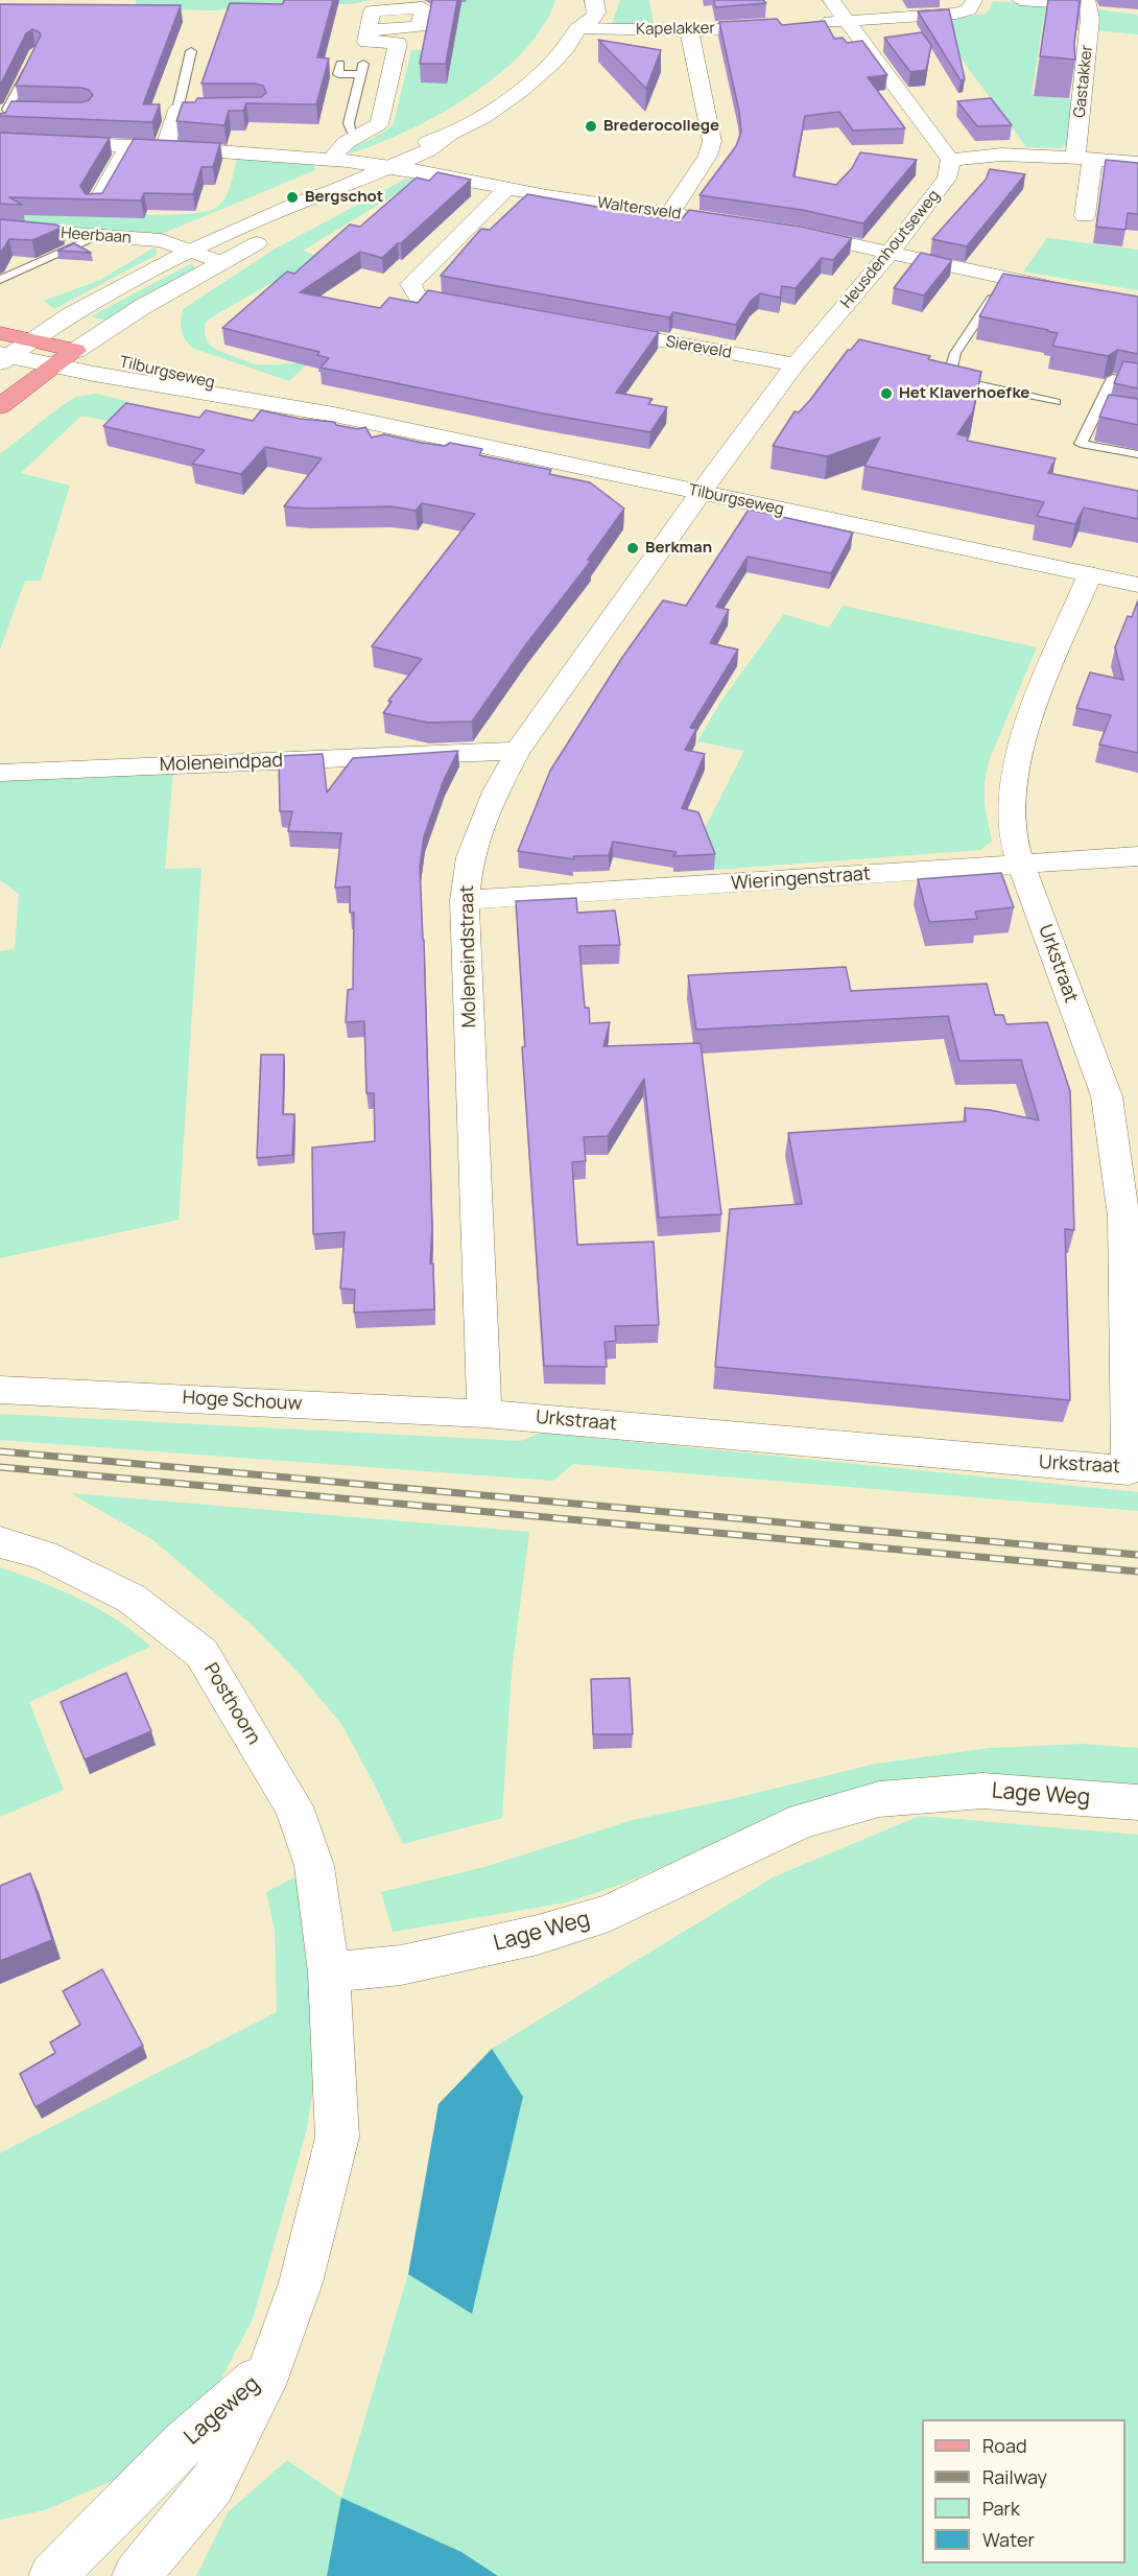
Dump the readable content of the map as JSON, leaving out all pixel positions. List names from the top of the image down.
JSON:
{
  "streets": {
    "main road": ["Tilburgseweg"],
    "street": [
      "Kapelakker",
      "Gastakker",
      "Waltersveld",
      "Heerbaan",
      "Heusdenhoutseweg",
      "Siereveld",
      "Moleneindpad",
      "Wieringenstraat",
      "Moleneindstraat",
      "Urkstraat",
      "Hoge Schouw",
      "Posthoorn",
      "Lage Weg",
      "Lageweg"
    ]
  },
  "crossings": [
    ["Kapelakker", "Heerbaan"],
    ["Waltersveld", "Heerbaan"],
    ["Heerbaan", "Tilburgseweg"],
    ["Heusdenhoutseweg", "Siereveld"],
    ["Heusdenhoutseweg", "Tilburgseweg"],
    ["Heusdenhoutseweg", "Moleneindstraat"],
    ["Tilburgseweg", "Moleneindstraat"],
    ["Tilburgseweg", "Urkstraat"],
    ["Moleneindpad", "Moleneindstraat"],
    ["Wieringenstraat", "Moleneindstraat"],
    ["Wieringenstraat", "Urkstraat"],
    ["Moleneindstraat", "Urkstraat"],
    ["Moleneindstraat", "Hoge Schouw"],
    ["Urkstraat", "Hoge Schouw"],
    ["Posthoorn", "Lage Weg"]
  ],
  "places": [
    "Brederocollege",
    "Bergschot",
    "Het Klaverhoefke",
    "Berkman"
  ],
  "legend": [
    "Road",
    "Railway",
    "Park",
    "Water"
  ]
}
